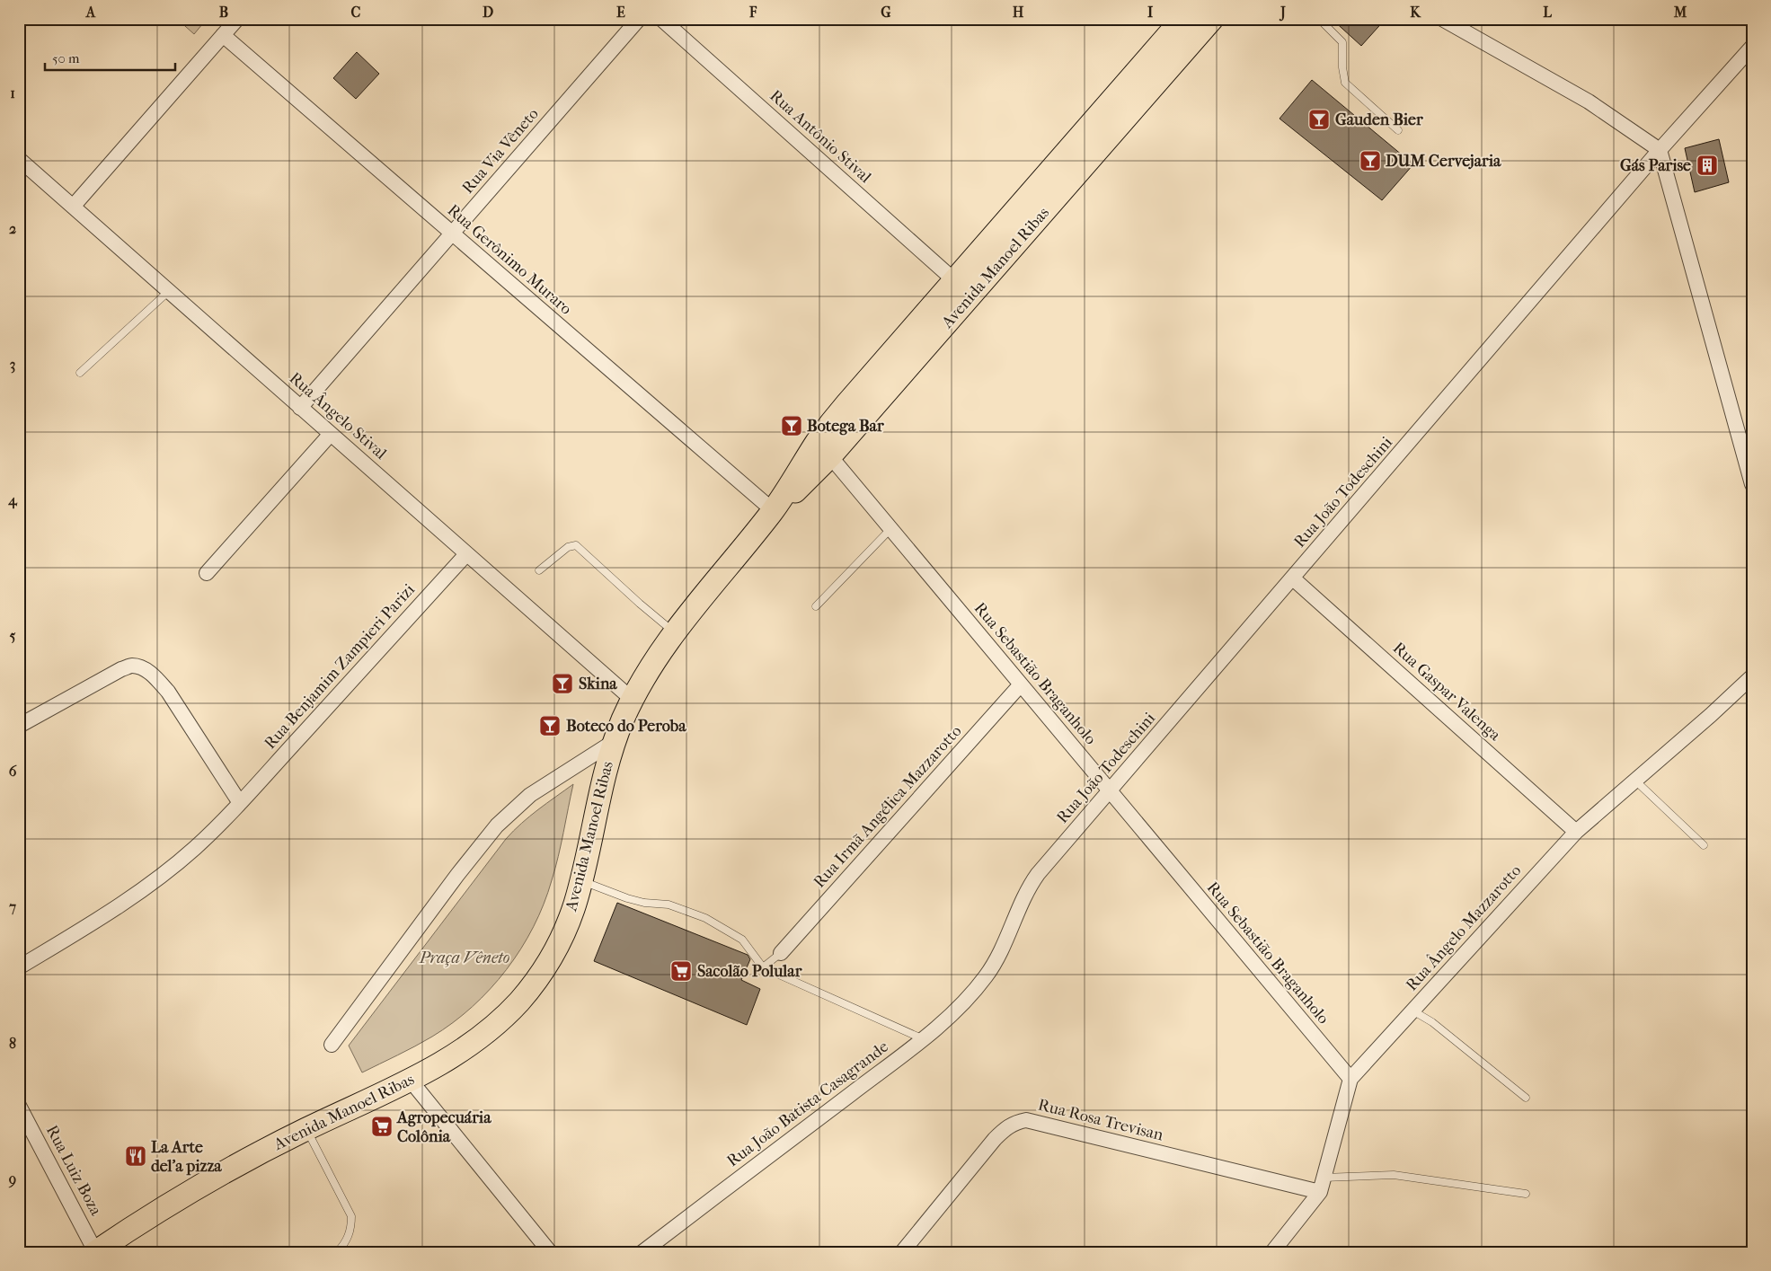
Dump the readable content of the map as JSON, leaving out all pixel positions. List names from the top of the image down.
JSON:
{
  "streets": {
    "main road": ["Avenida Manoel Ribas"],
    "street": [
      "Rua Antônio Stival",
      "Rua Via Vêneto",
      "Rua Gerônimo Muraro",
      "Rua Ângelo Stival",
      "Rua João Todeschini",
      "Rua Benjamim Zampieri Parizi",
      "Rua Sebastião Braganholo",
      "Rua Gaspar Valenga",
      "Rua Irmã Angélica Mazzarotto",
      "Rua Ângelo Mazzarotto",
      "Rua João Batista Casagrande",
      "Rua Rosa Trevisan",
      "Rua Luiz Boza"
    ]
  },
  "crossings": [
    ["Rua Antônio Stival", "Avenida Manoel Ribas"],
    ["Rua Via Vêneto", "Rua Gerônimo Muraro"],
    ["Rua Via Vêneto", "Rua Ângelo Stival"],
    ["Rua Gerônimo Muraro", "Avenida Manoel Ribas"],
    ["Avenida Manoel Ribas", "Rua Ângelo Stival"],
    ["Avenida Manoel Ribas", "Rua Sebastião Braganholo"],
    ["Avenida Manoel Ribas", "Rua Luiz Boza"],
    ["Rua Ângelo Stival", "Rua Benjamim Zampieri Parizi"],
    ["Rua João Todeschini", "Rua Sebastião Braganholo"],
    ["Rua João Todeschini", "Rua Gaspar Valenga"],
    ["Rua João Todeschini", "Rua João Batista Casagrande"],
    ["Rua Sebastião Braganholo", "Rua Irmã Angélica Mazzarotto"],
    ["Rua Sebastião Braganholo", "Rua Ângelo Mazzarotto"],
    ["Rua Gaspar Valenga", "Rua Ângelo Mazzarotto"],
    ["Rua Ângelo Mazzarotto", "Rua Rosa Trevisan"]
  ],
  "parks": ["Praça Vêneto"],
  "places": {
    "bar": [
      "Gauden Bier",
      "DUM Cervejaria",
      "Botega Bar",
      "Skina",
      "Boteco do Peroba"
    ],
    "building": ["Gás Parise"],
    "supermarket": ["Sacolão Polular", "Agropecuária Colônia"],
    "restaurant": ["La Arte del'a pizza"]
  },
  "scale_bar": "50 m",
  "grid": {
    "columns": [
      "A",
      "B",
      "C",
      "D",
      "E",
      "F",
      "G",
      "H",
      "I",
      "J",
      "K",
      "L",
      "M"
    ],
    "rows": [
      "1",
      "2",
      "3",
      "4",
      "5",
      "6",
      "7",
      "8",
      "9"
    ]
  }
}
